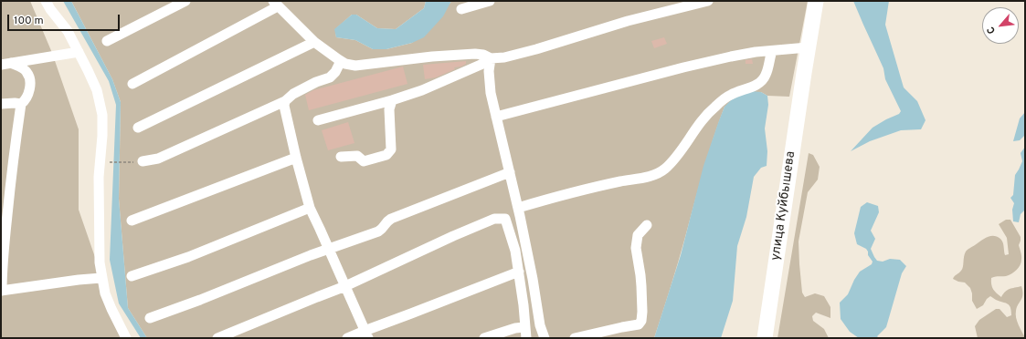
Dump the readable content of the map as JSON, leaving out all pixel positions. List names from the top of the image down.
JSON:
{
  "streets": {
    "highway": ["улица Куйбышева"]
  },
  "scale_bar": "100 m",
  "north": "bottom left"
}
